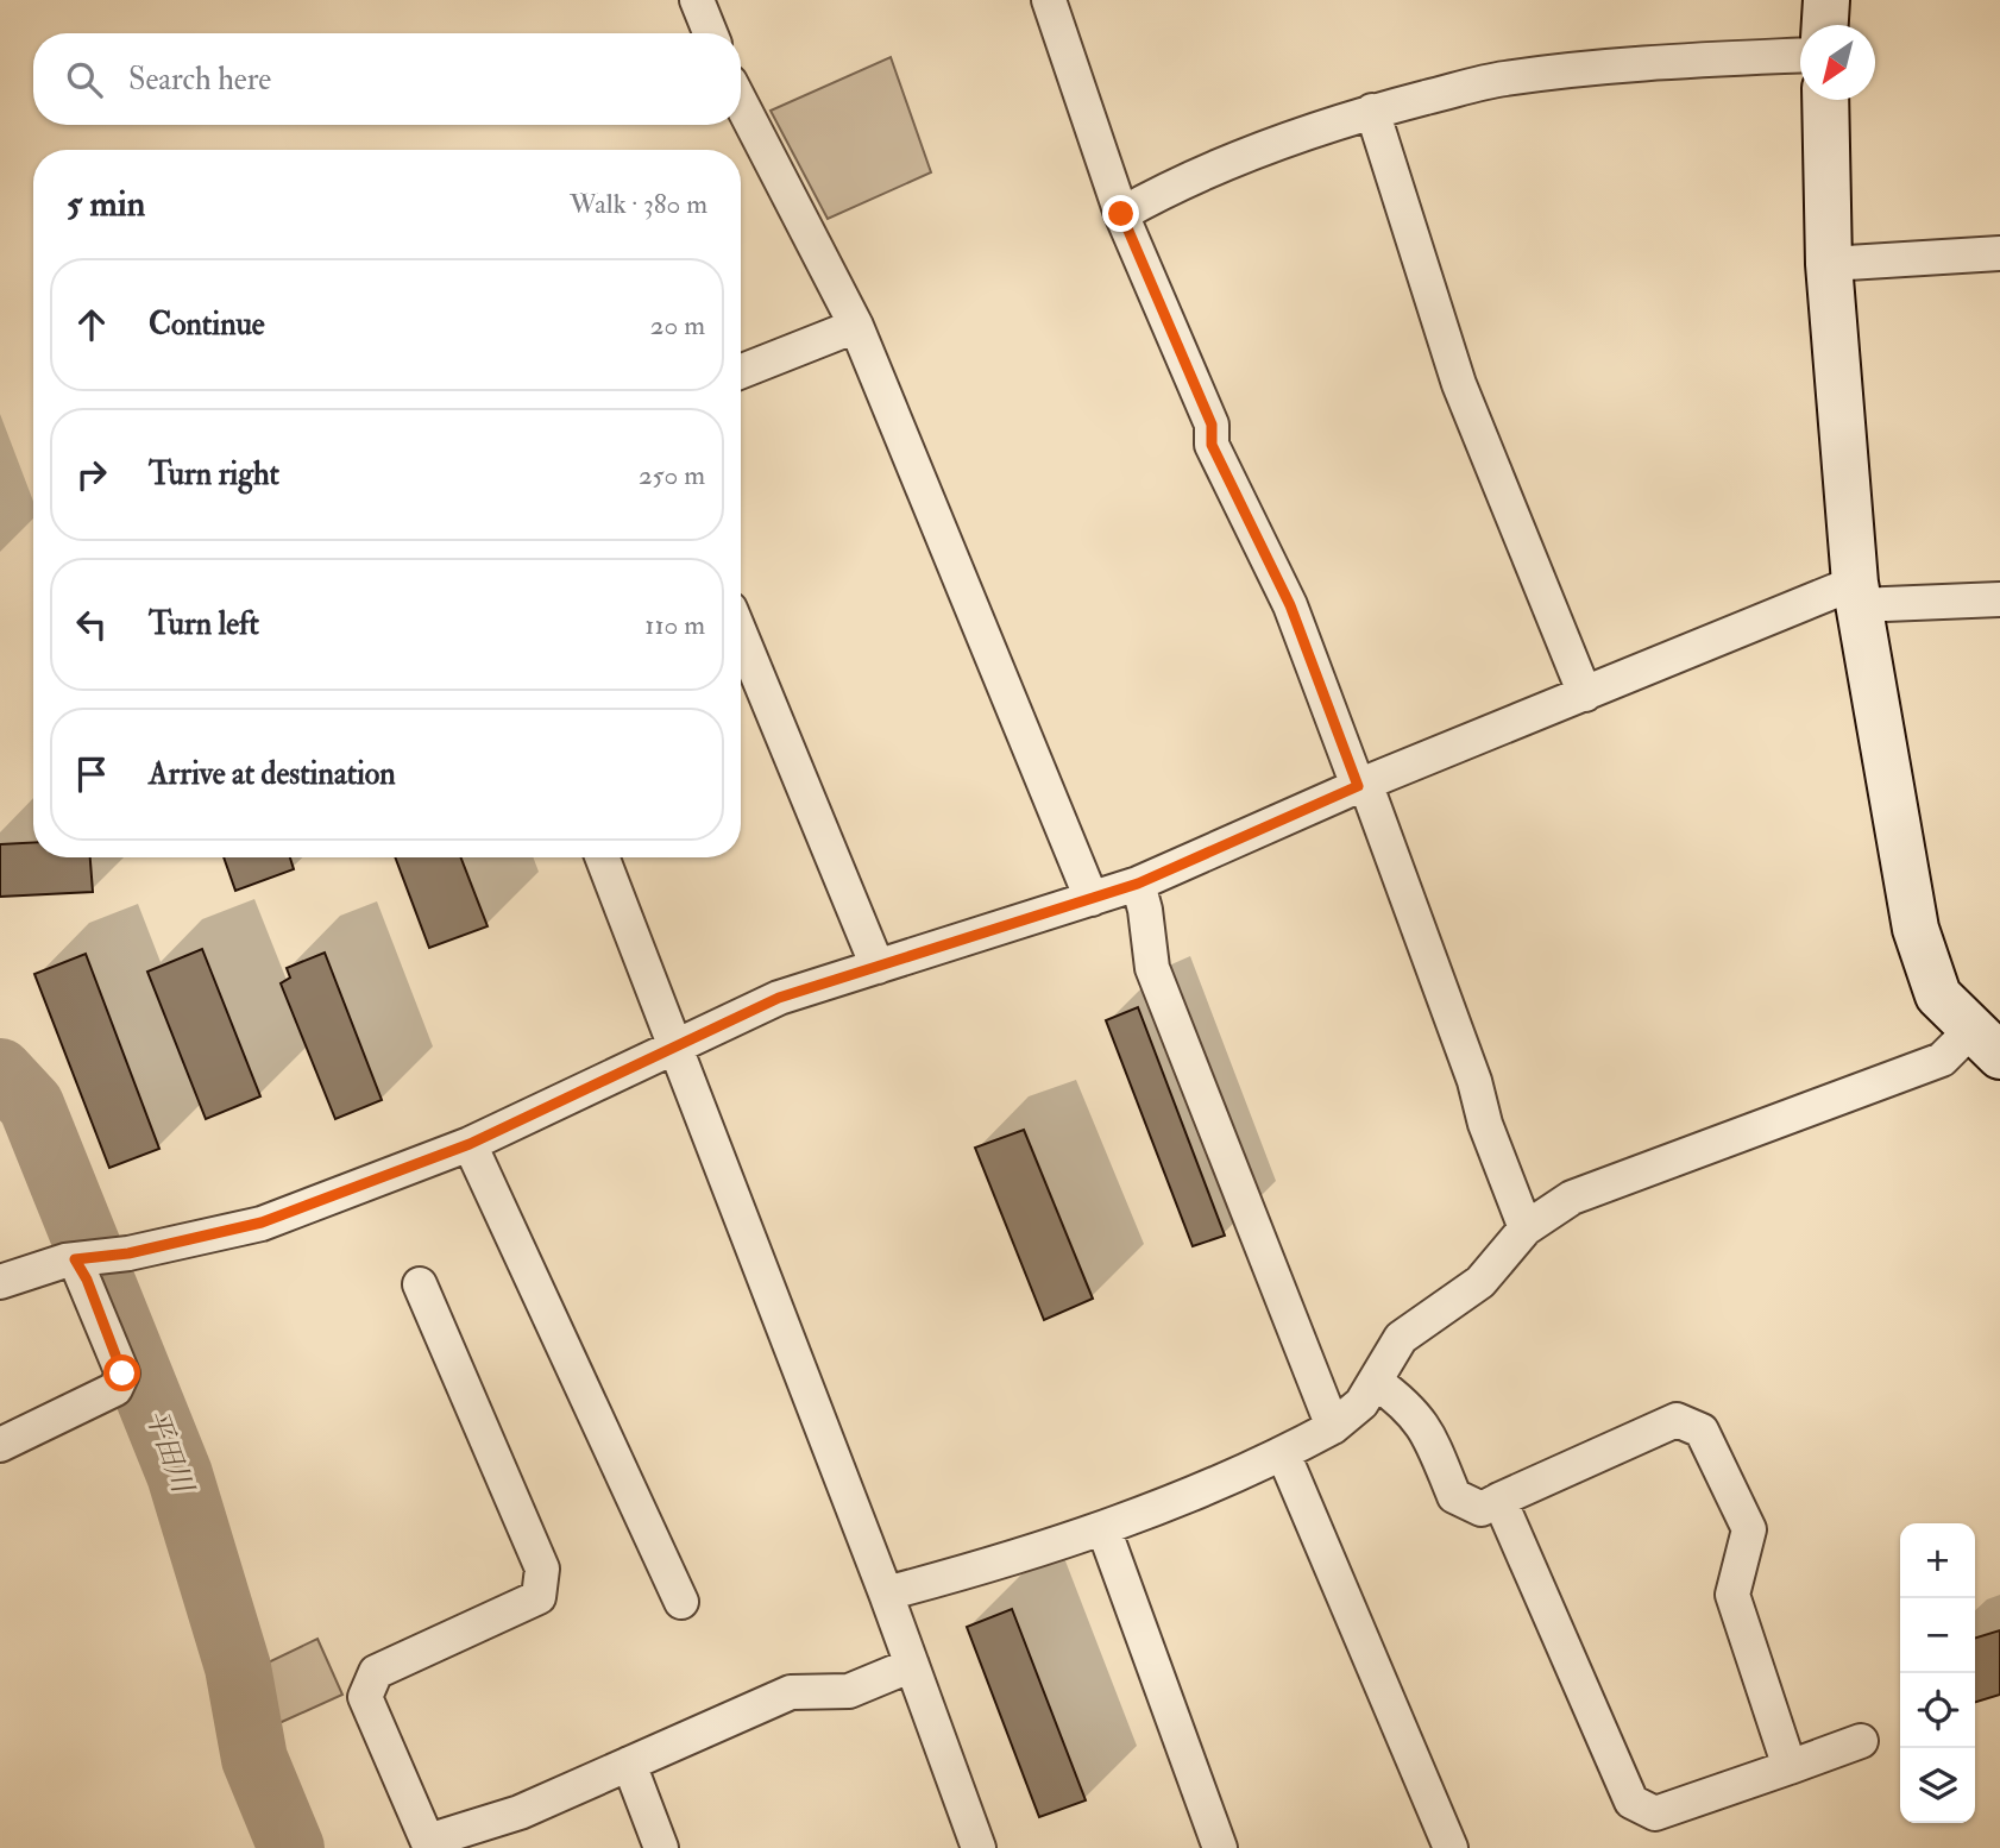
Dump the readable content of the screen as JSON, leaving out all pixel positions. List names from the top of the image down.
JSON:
{
  "water": ["平田川"],
  "north": "bottom left",
  "page": {
    "search": "Search here",
    "heading": ["5 min", "Walk · 380 m"],
    "list": [
      ["Continue", "20 m"],
      ["Turn right", "250 m"],
      ["Turn left", "110 m"],
      "Arrive at destination"
    ],
    "map_buttons": ["+", "−"]
  }
}
